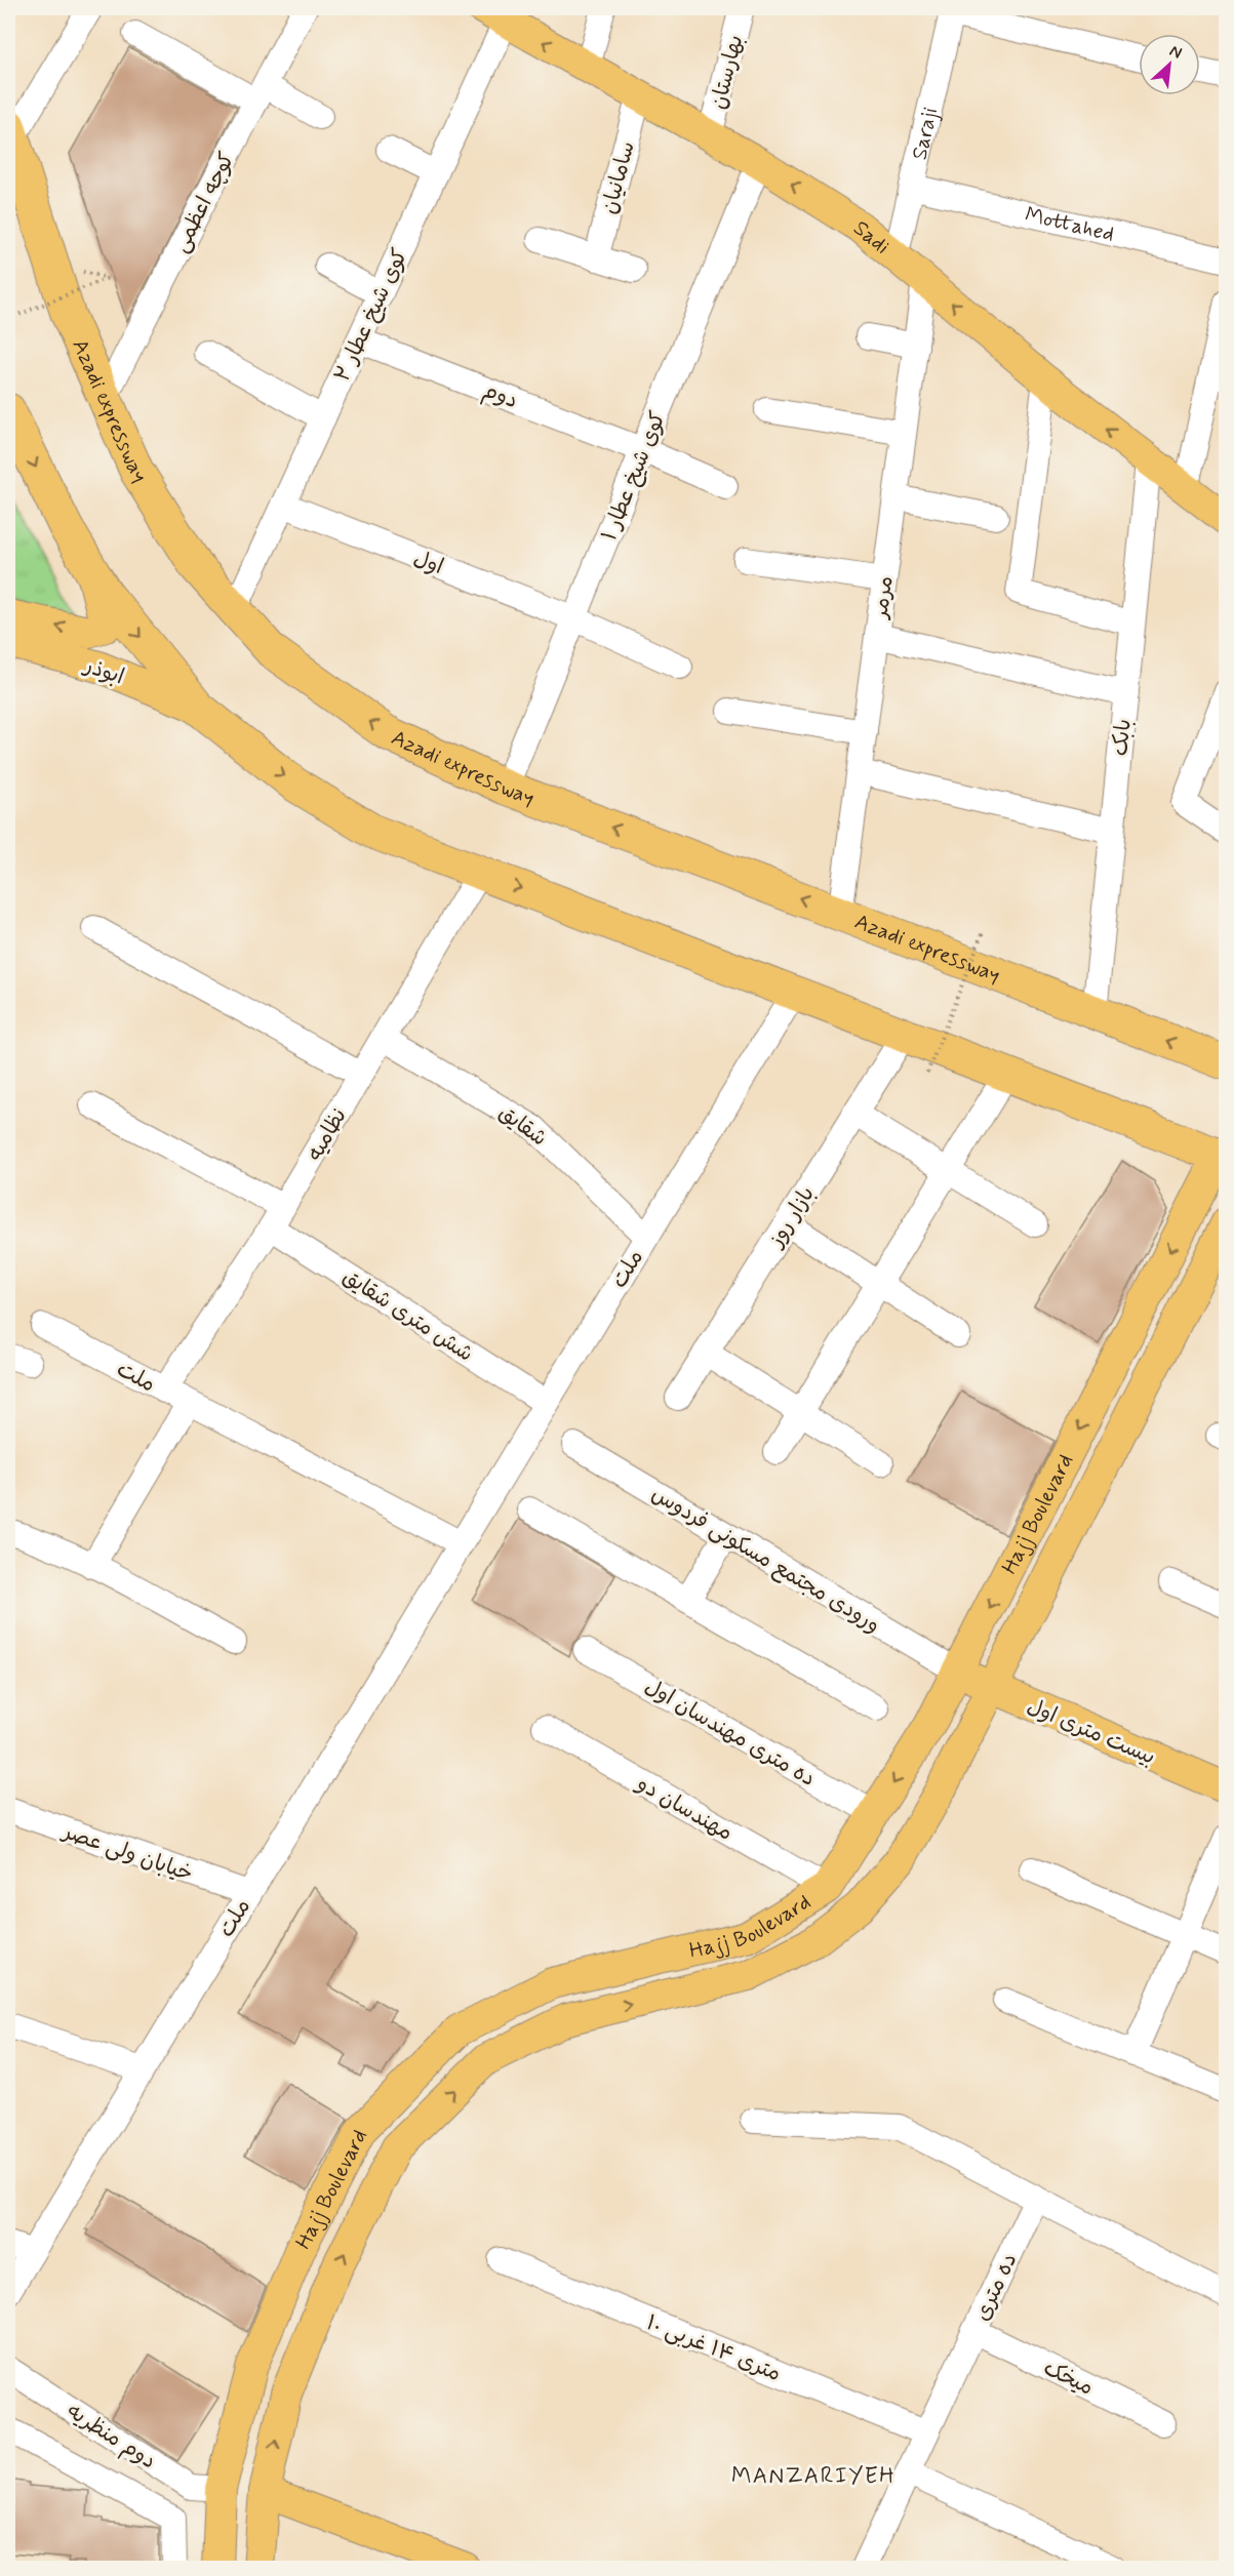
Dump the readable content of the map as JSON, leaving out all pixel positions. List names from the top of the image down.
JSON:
{
  "streets": {
    "highway": ["Azadi expressway"],
    "main road": [
      "Sadi",
      "ابوذر",
      "Hajj Boulevard",
      "بیست متری اول"
    ],
    "street": [
      "بهارستان",
      "Saraji",
      "سامانیان",
      "کوچه اعظمی",
      "Mottahed",
      "کوی شیخ عطار ۲",
      "دوم",
      "کوی شیخ عطار ۱",
      "اول",
      "مرمر",
      "بابک",
      "شقایق",
      "نظامیه",
      "بازار روز",
      "ملت",
      "شش متری شقایق",
      "ورودی مجتمع مسکونی فردوس",
      "ده متری مهندسان اول",
      "مهندسان دو",
      "خیابان ولی عصر",
      "ده متری",
      "۱۰ متری ۱۴ غربی",
      "میخک",
      "دوم منظریه"
    ]
  },
  "crossings": [
    ["بهارستان", "Sadi"],
    ["Saraji", "Mottahed"],
    ["Saraji", "Sadi"],
    ["سامانیان", "Sadi"],
    ["کوچه اعظمی", "Azadi expressway"],
    ["Sadi", "کوی شیخ عطار ۲"],
    ["Sadi", "کوی شیخ عطار ۱"],
    ["Sadi", "مرمر"],
    ["Sadi", "بابک"],
    ["کوی شیخ عطار ۲", "دوم"],
    ["کوی شیخ عطار ۲", "Azadi expressway"],
    ["کوی شیخ عطار ۲", "اول"],
    ["دوم", "کوی شیخ عطار ۱"],
    ["Azadi expressway", "کوی شیخ عطار ۱"],
    ["Azadi expressway", "مرمر"],
    ["Azadi expressway", "بابک"],
    ["کوی شیخ عطار ۱", "اول"],
    ["شقایق", "نظامیه"],
    ["شقایق", "ملت"],
    ["نظامیه", "ملت"],
    ["نظامیه", "شش متری شقایق"],
    ["ملت", "شش متری شقایق"],
    ["ملت", "خیابان ولی عصر"],
    ["Hajj Boulevard", "ورودی مجتمع مسکونی فردوس"],
    ["Hajj Boulevard", "بیست متری اول"],
    ["Hajj Boulevard", "ده متری مهندسان اول"],
    ["Hajj Boulevard", "مهندسان دو"],
    ["Hajj Boulevard", "دوم منظریه"],
    ["ورودی مجتمع مسکونی فردوس", "بیست متری اول"],
    ["ده متری", "۱۰ متری ۱۴ غربی"],
    ["ده متری", "میخک"]
  ],
  "one_way": ["Sadi"],
  "districts": ["MANZARIYEH"],
  "north": "top right"
}
